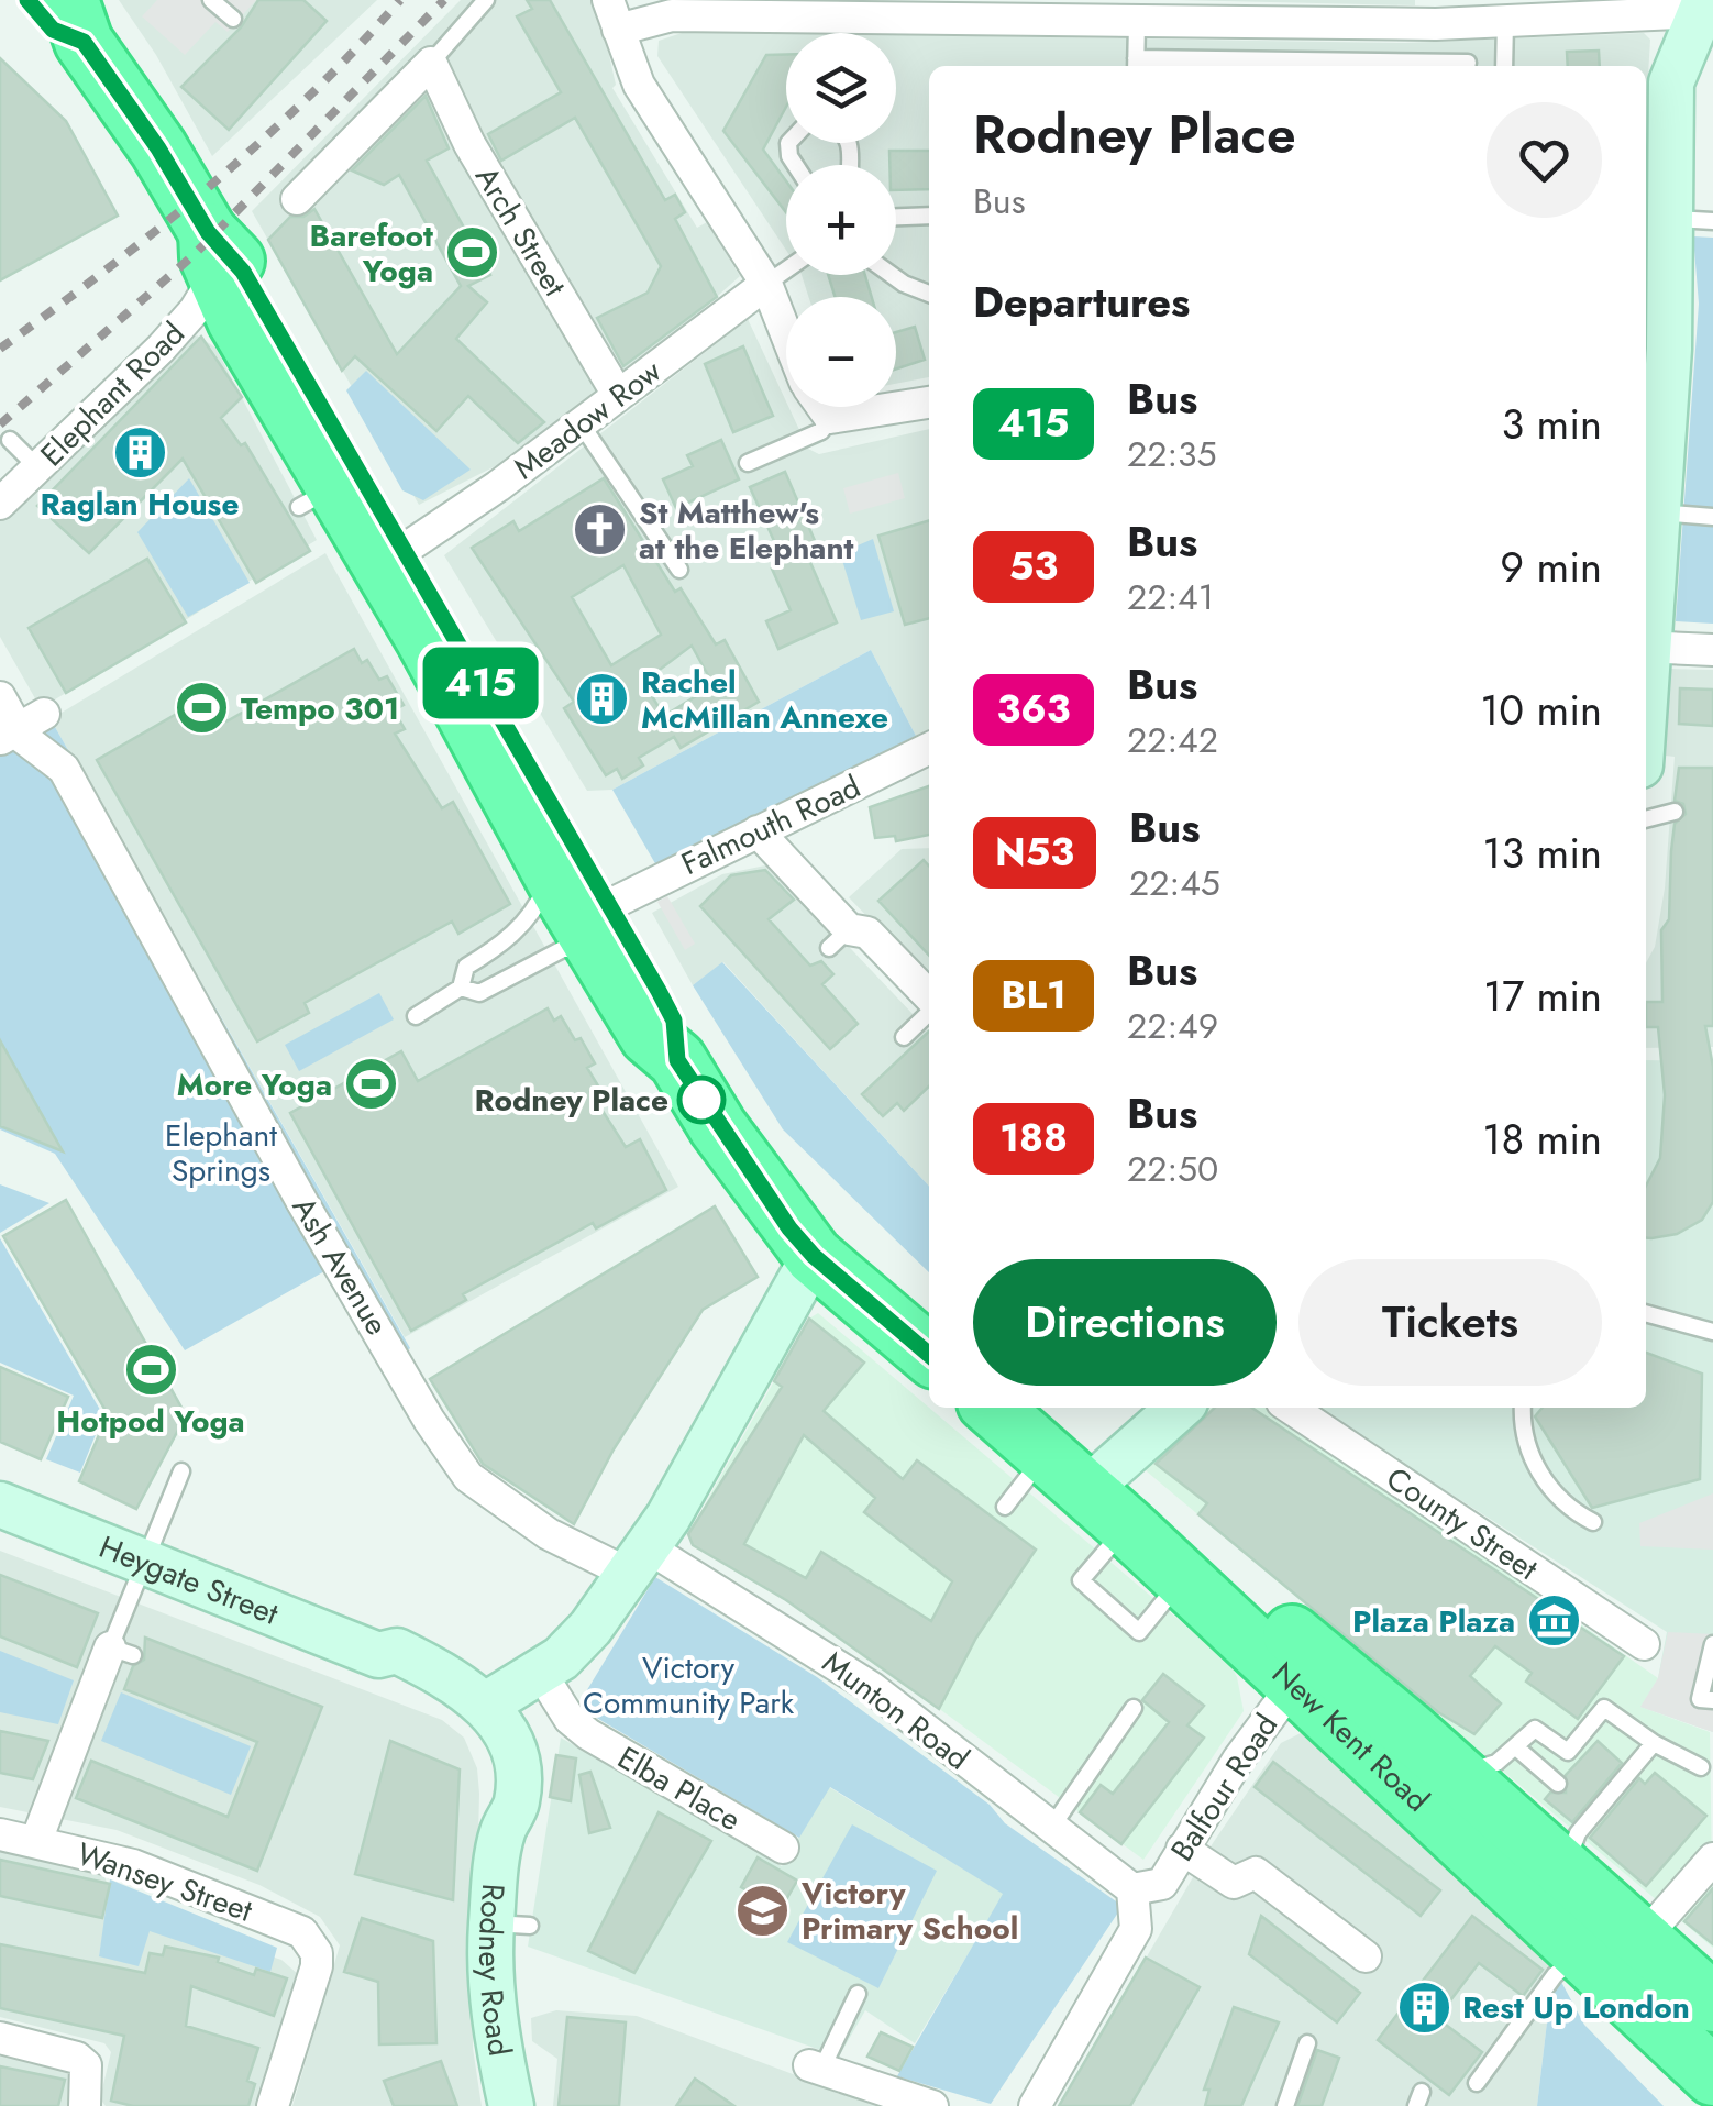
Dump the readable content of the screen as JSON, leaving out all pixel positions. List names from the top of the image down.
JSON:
{
  "streets": {
    "highway": ["New Kent Road"],
    "street": [
      "Arch Street",
      "Elephant Road",
      "Meadow Row",
      "Falmouth Road",
      "Ash Avenue",
      "County Street",
      "Heygate Street",
      "Munton Road",
      "Balfour Road",
      "Elba Place",
      "Wansey Street",
      "Rodney Road"
    ]
  },
  "crossings": [
    ["Arch Street", "Meadow Row"],
    ["Ash Avenue", "Munton Road"],
    ["Heygate Street", "Rodney Road"],
    ["Munton Road", "Balfour Road"],
    ["New Kent Road", "Balfour Road"]
  ],
  "parks": ["Elephant Springs", "Victory Community Park"],
  "places": {
    "sports": [
      "Barefoot Yoga",
      "Tempo 301",
      "More Yoga",
      "Hotpod Yoga"
    ],
    "building": ["Raglan House", "Rachel McMillan Annexe", "Rest Up London"],
    "church": ["St Matthew's at the Elephant"],
    "other": ["Rodney Place"],
    "museum": ["Plaza Plaza"],
    "school or university": ["Victory Primary School"]
  },
  "lines": ["bus line 415"],
  "page": {
    "on_map": "415",
    "map_buttons": ["+", "−"],
    "heading": [
      ["Rodney Place", "Bus"],
      "Departures"
    ],
    "list": [
      {
        "mark": "415",
        "name": "Bus",
        "note": "22:35",
        "value": "3 min"
      },
      {
        "mark": "53",
        "name": "Bus",
        "note": "22:41",
        "value": "9 min"
      },
      {
        "mark": "363",
        "name": "Bus",
        "note": "22:42",
        "value": "10 min"
      },
      {
        "mark": "N53",
        "name": "Bus",
        "note": "22:45",
        "value": "13 min"
      },
      {
        "mark": "BL1",
        "name": "Bus",
        "note": "22:49",
        "value": "17 min"
      },
      {
        "mark": "188",
        "name": "Bus",
        "note": "22:50",
        "value": "18 min"
      }
    ],
    "buttons": ["Directions", "Tickets"]
  }
}
